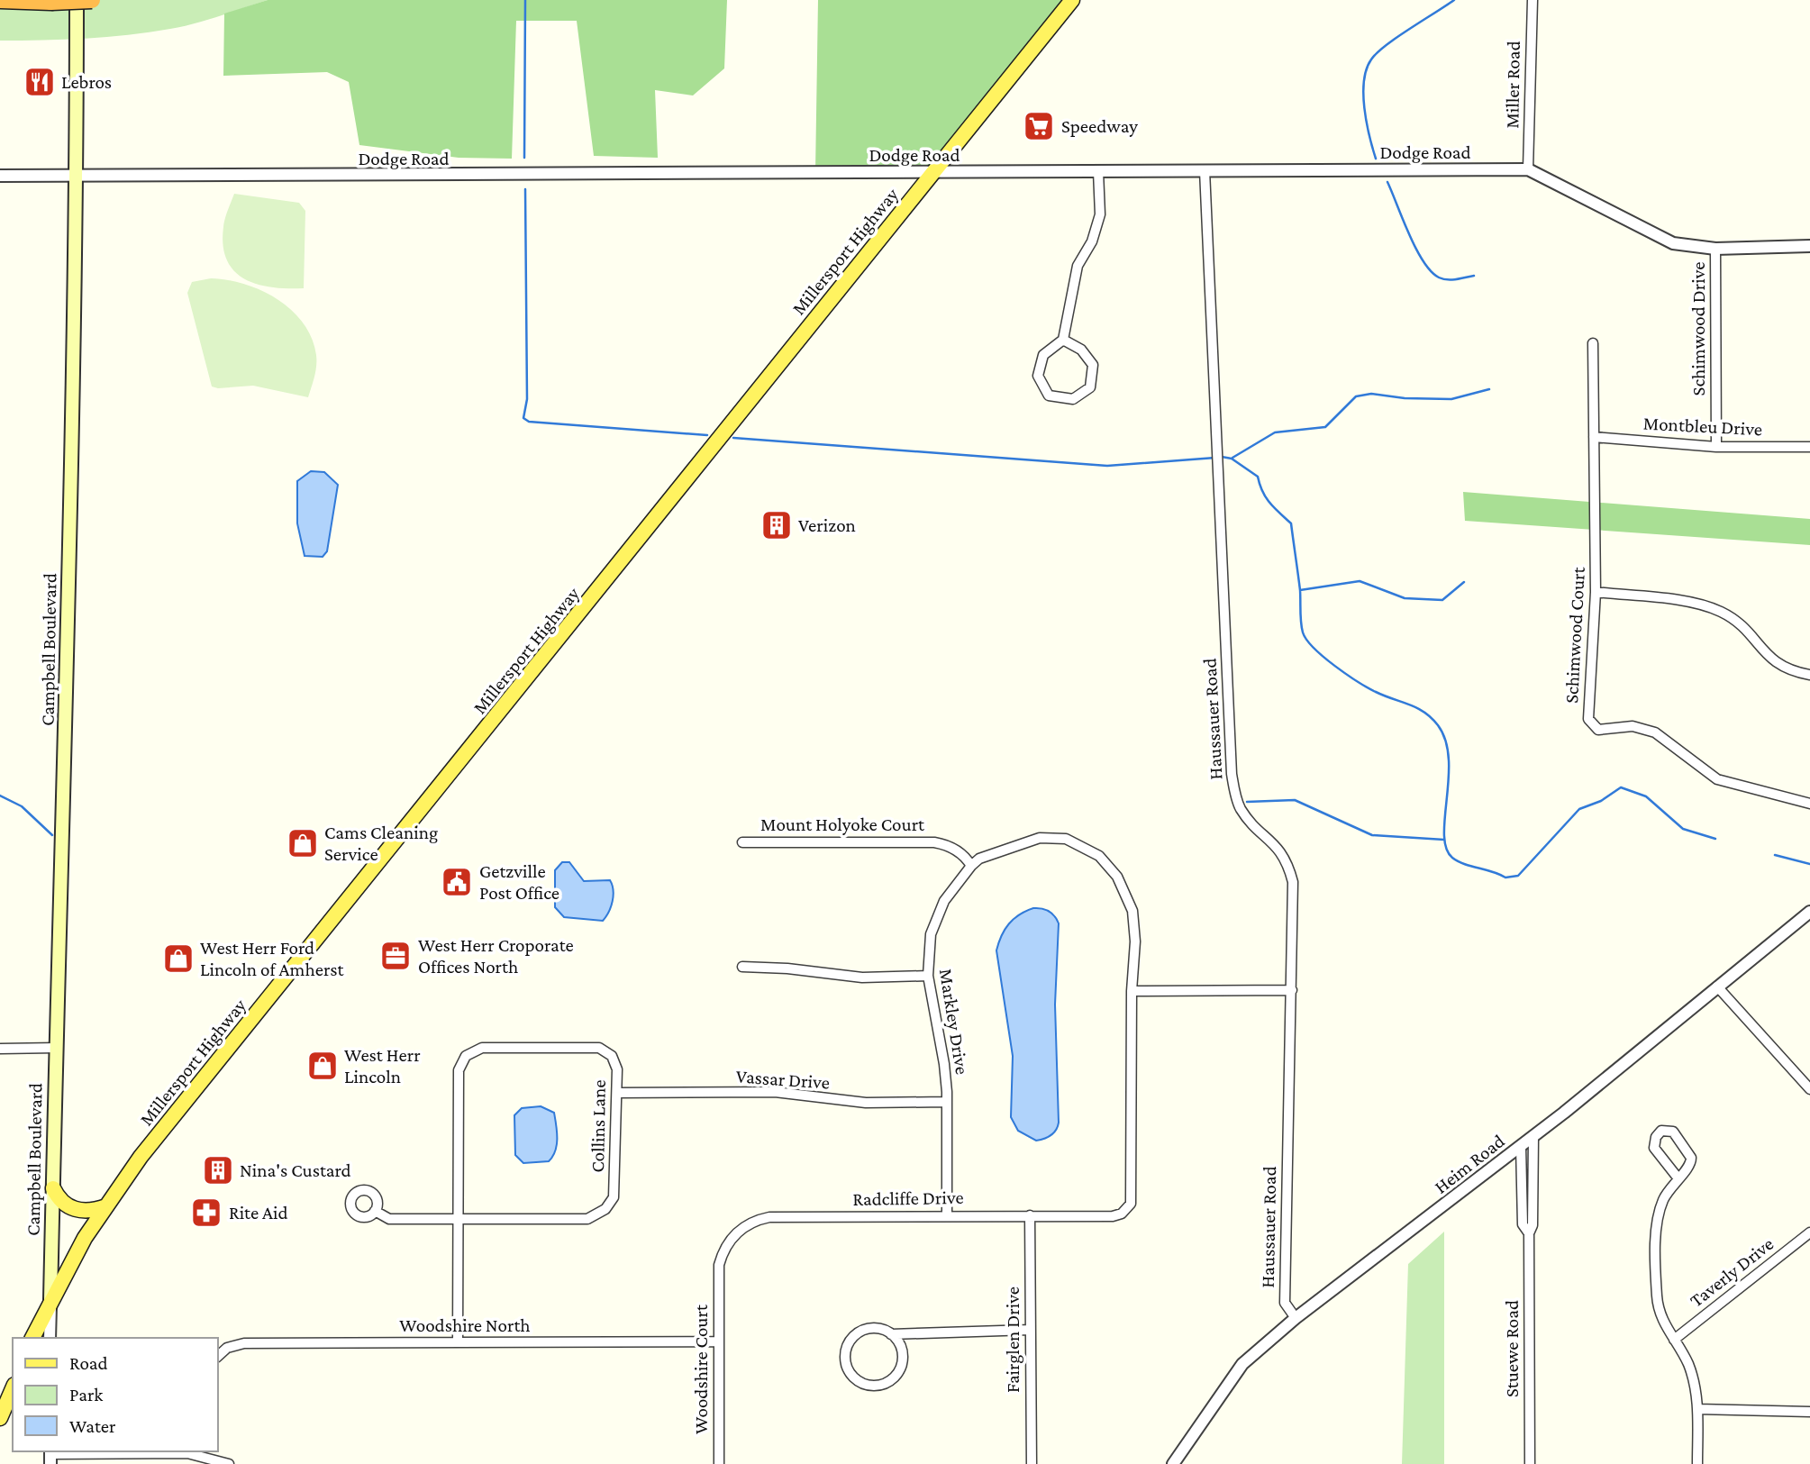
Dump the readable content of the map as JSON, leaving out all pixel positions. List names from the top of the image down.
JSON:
{
  "streets": {
    "main road": ["Millersport Highway", "Campbell Boulevard"],
    "street": [
      "Miller Road",
      "Dodge Road",
      "Schimwood Drive",
      "Montbleu Drive",
      "Schimwood Court",
      "Haussauer Road",
      "Mount Holyoke Court",
      "Markley Drive",
      "Vassar Drive",
      "Collins Lane",
      "Heim Road",
      "Radcliffe Drive",
      "Taverly Drive",
      "Woodshire North",
      "Fairglen Drive",
      "Stuewe Road",
      "Woodshire Court"
    ]
  },
  "crossings": [
    ["Miller Road", "Dodge Road"],
    ["Dodge Road", "Millersport Highway"],
    ["Dodge Road", "Schimwood Drive"],
    ["Dodge Road", "Campbell Boulevard"],
    ["Dodge Road", "Haussauer Road"],
    ["Millersport Highway", "Campbell Boulevard"],
    ["Schimwood Drive", "Montbleu Drive"],
    ["Montbleu Drive", "Schimwood Court"],
    ["Haussauer Road", "Heim Road"],
    ["Mount Holyoke Court", "Markley Drive"],
    ["Markley Drive", "Vassar Drive"],
    ["Markley Drive", "Radcliffe Drive"],
    ["Vassar Drive", "Collins Lane"],
    ["Collins Lane", "Woodshire North"],
    ["Heim Road", "Stuewe Road"],
    ["Radcliffe Drive", "Fairglen Drive"],
    ["Radcliffe Drive", "Woodshire Court"],
    ["Woodshire North", "Woodshire Court"]
  ],
  "places": {
    "restaurant": ["Lebros"],
    "supermarket": ["Speedway"],
    "building": ["Verizon", "Nina's Custard"],
    "shop": ["Cams Cleaning Service", "West Herr Ford Lincoln of Amherst", "West Herr Lincoln"],
    "public building": ["Getzville Post Office"],
    "office": ["West Herr Croporate Offices North"],
    "pharmacy": ["Rite Aid"]
  },
  "legend": ["Road", "Park", "Water"]
}
